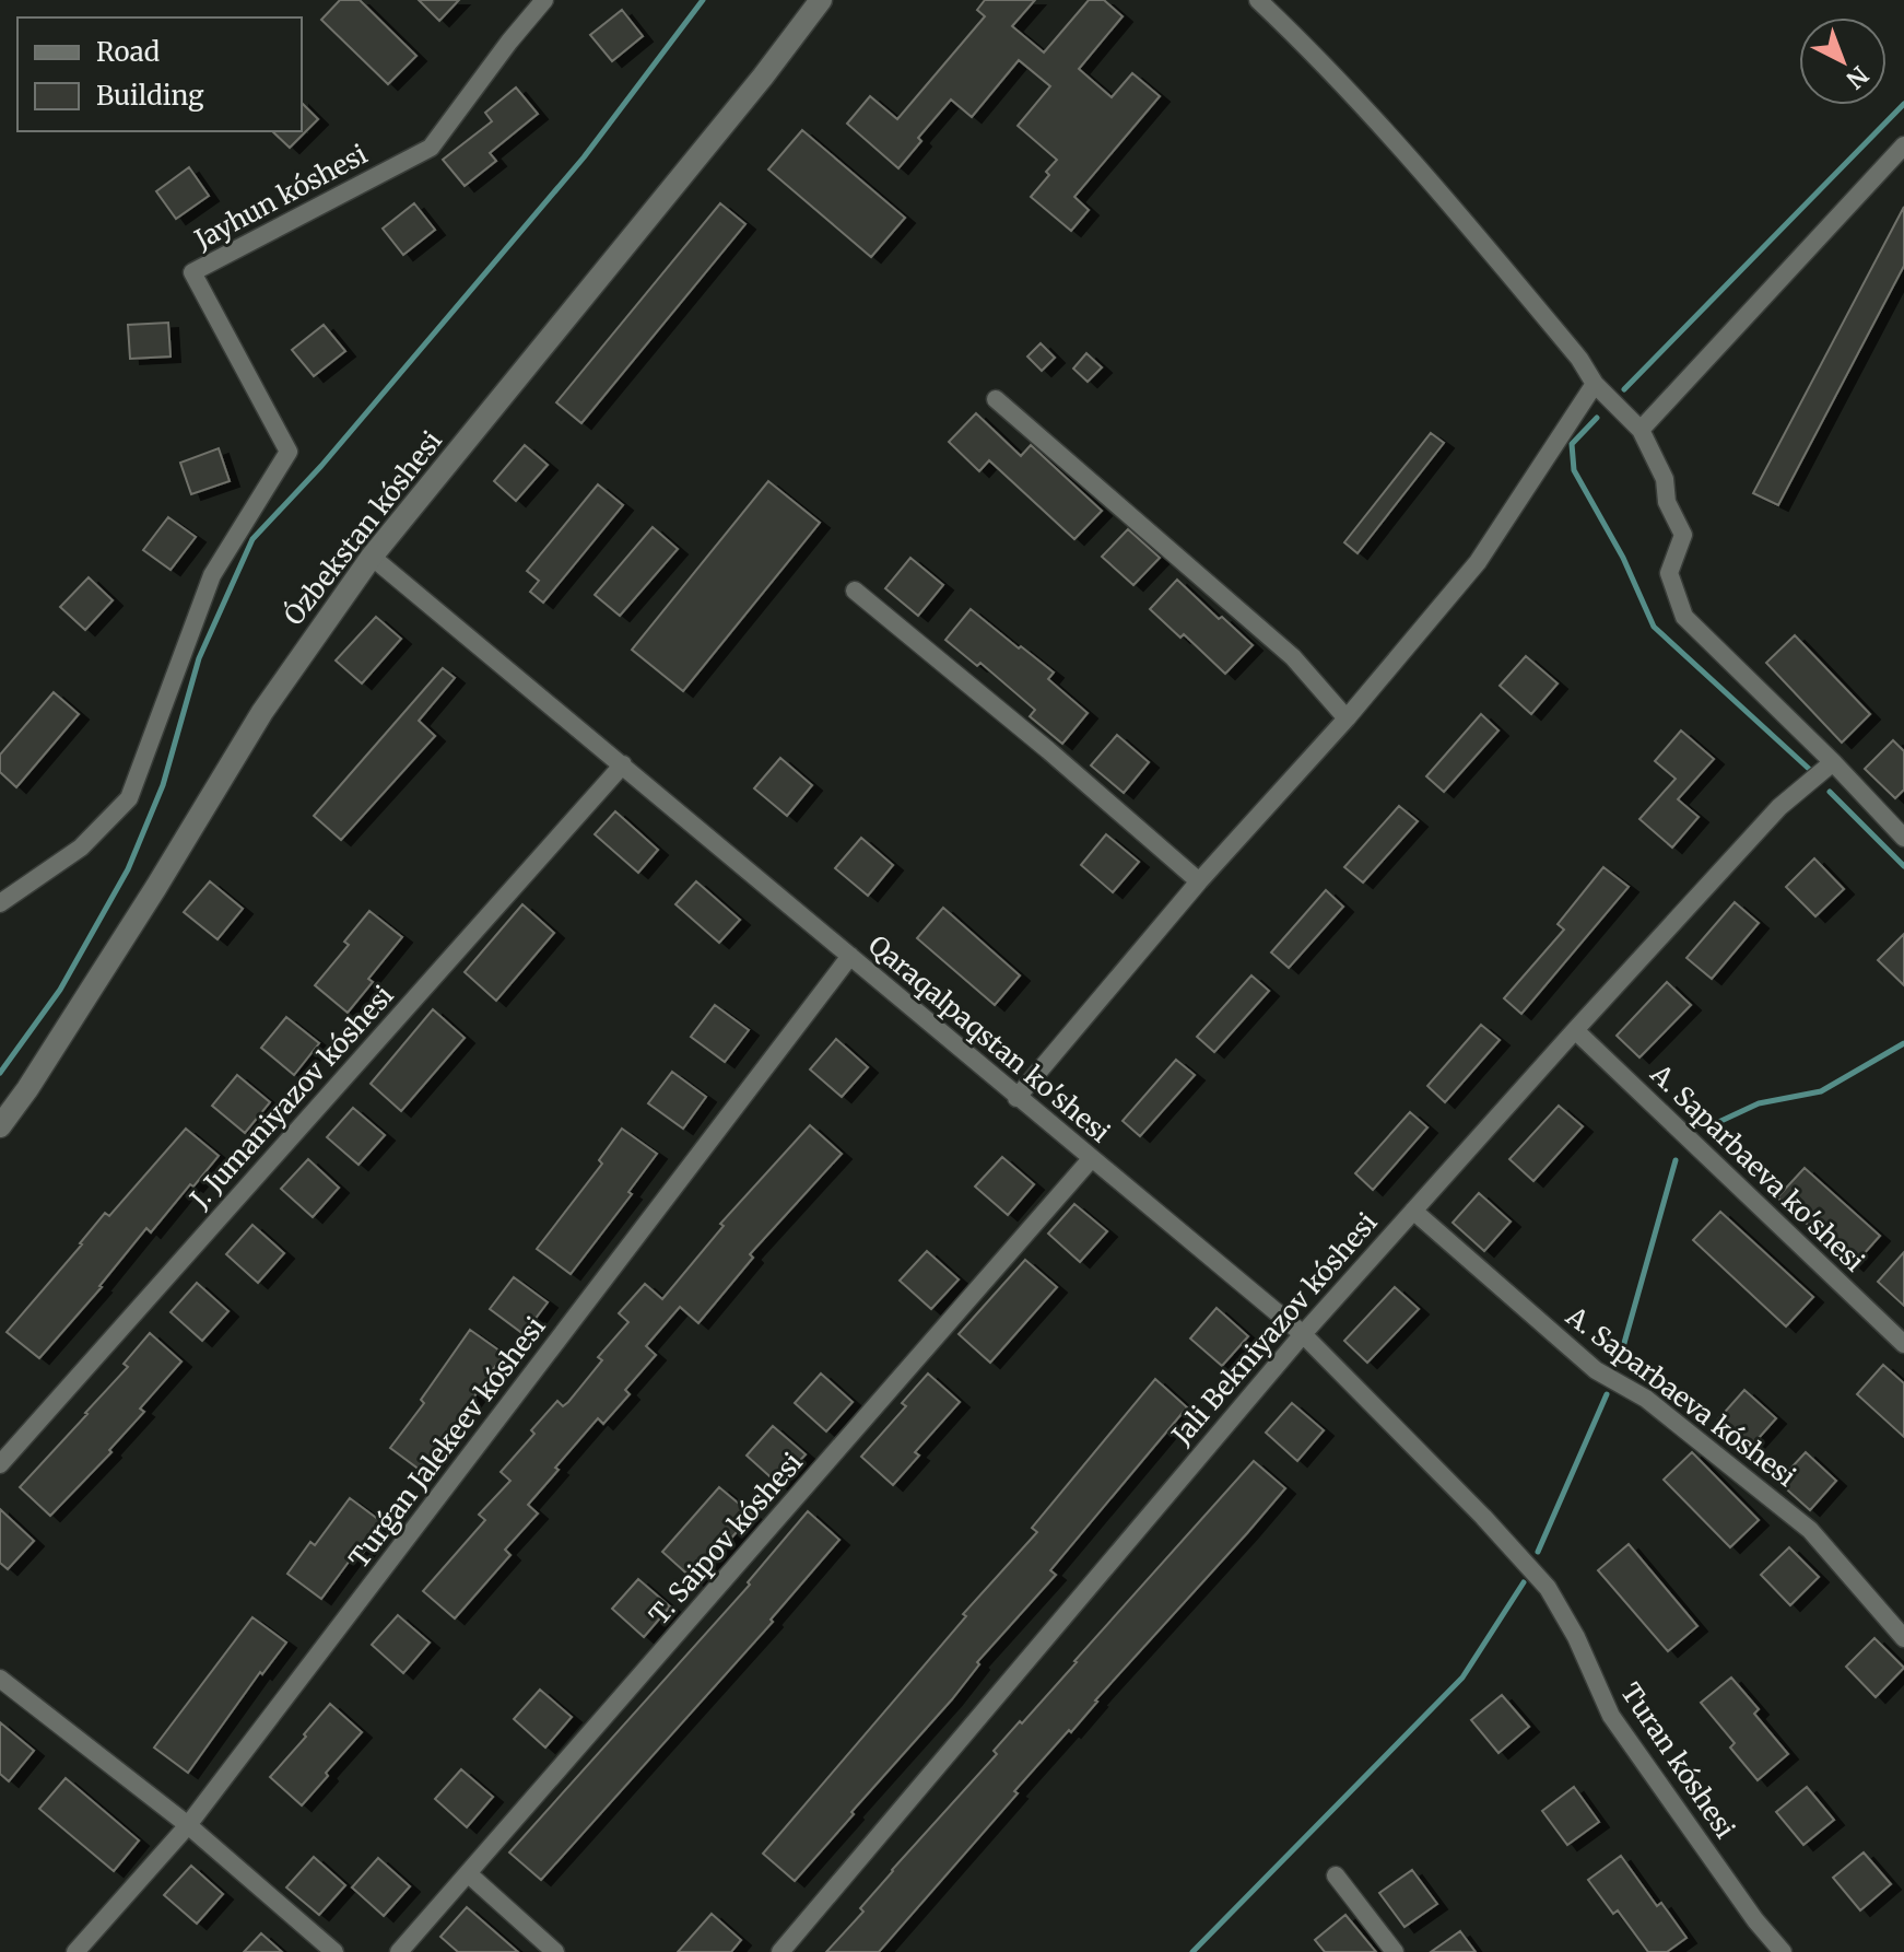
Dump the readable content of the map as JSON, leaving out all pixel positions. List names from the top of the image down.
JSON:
{
  "streets": {
    "street": [
      "Jayhun kóshesi",
      "Ózbekstan kóshesi",
      "Qaraqalpaqstan ko'shesi",
      "J. Jumaniyazov kóshesi",
      "A. Saparbaeva ko'shesi",
      "Jali Bekniyazov kóshesi",
      "A. Saparbaeva kóshesi",
      "Turǵan Jalekeev kóshesi",
      "T. Saipov kóshesi",
      "Turan kóshesi"
    ]
  },
  "crossings": [
    ["Ózbekstan kóshesi", "Qaraqalpaqstan ko'shesi"],
    ["Qaraqalpaqstan ko'shesi", "J. Jumaniyazov kóshesi"],
    ["Qaraqalpaqstan ko'shesi", "Jali Bekniyazov kóshesi"],
    ["Qaraqalpaqstan ko'shesi", "Turǵan Jalekeev kóshesi"],
    ["Qaraqalpaqstan ko'shesi", "T. Saipov kóshesi"],
    ["Qaraqalpaqstan ko'shesi", "Turan kóshesi"],
    ["A. Saparbaeva ko'shesi", "Jali Bekniyazov kóshesi"],
    ["Jali Bekniyazov kóshesi", "A. Saparbaeva kóshesi"]
  ],
  "legend": ["Road", "Building"],
  "north": "bottom right"
}
